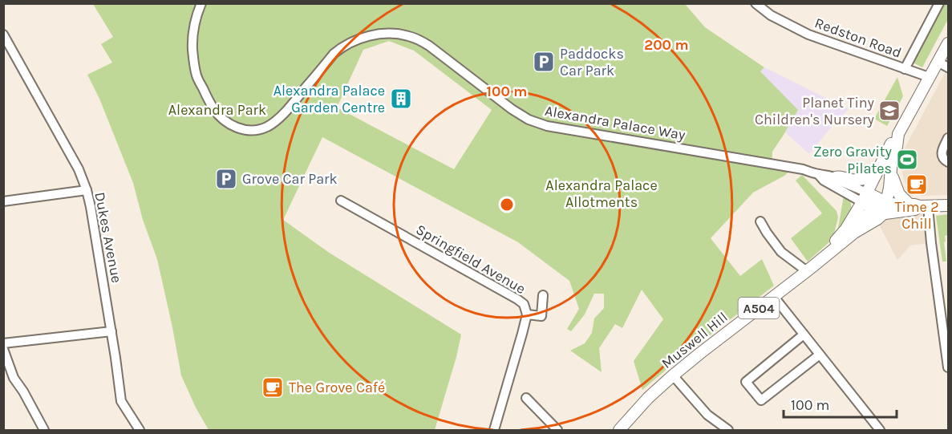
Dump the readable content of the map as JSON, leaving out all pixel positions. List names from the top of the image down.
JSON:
{
  "streets": {
    "main road": ["A504", "Muswell Hill"],
    "street": [
      "Redston Road",
      "Alexandra Palace Way",
      "Dukes Avenue",
      "Springfield Avenue"
    ]
  },
  "crossings": [
    ["Redston Road", "A504"],
    ["Alexandra Palace Way", "Muswell Hill"],
    ["A504", "Muswell Hill"]
  ],
  "parks": ["Alexandra Park", "Alexandra Palace Allotments"],
  "places": {
    "parking": ["Paddocks Car Park", "Grove Car Park"],
    "building": ["Alexandra Palace Garden Centre"],
    "school or university": ["Planet Tiny Children's Nursery"],
    "sports": ["Zero Gravity Pilates"],
    "cafe": ["Time 2 Chill", "The Grove Café"]
  },
  "scale_bar": "100 m",
  "rings": ["200 m", "100 m"]
}
